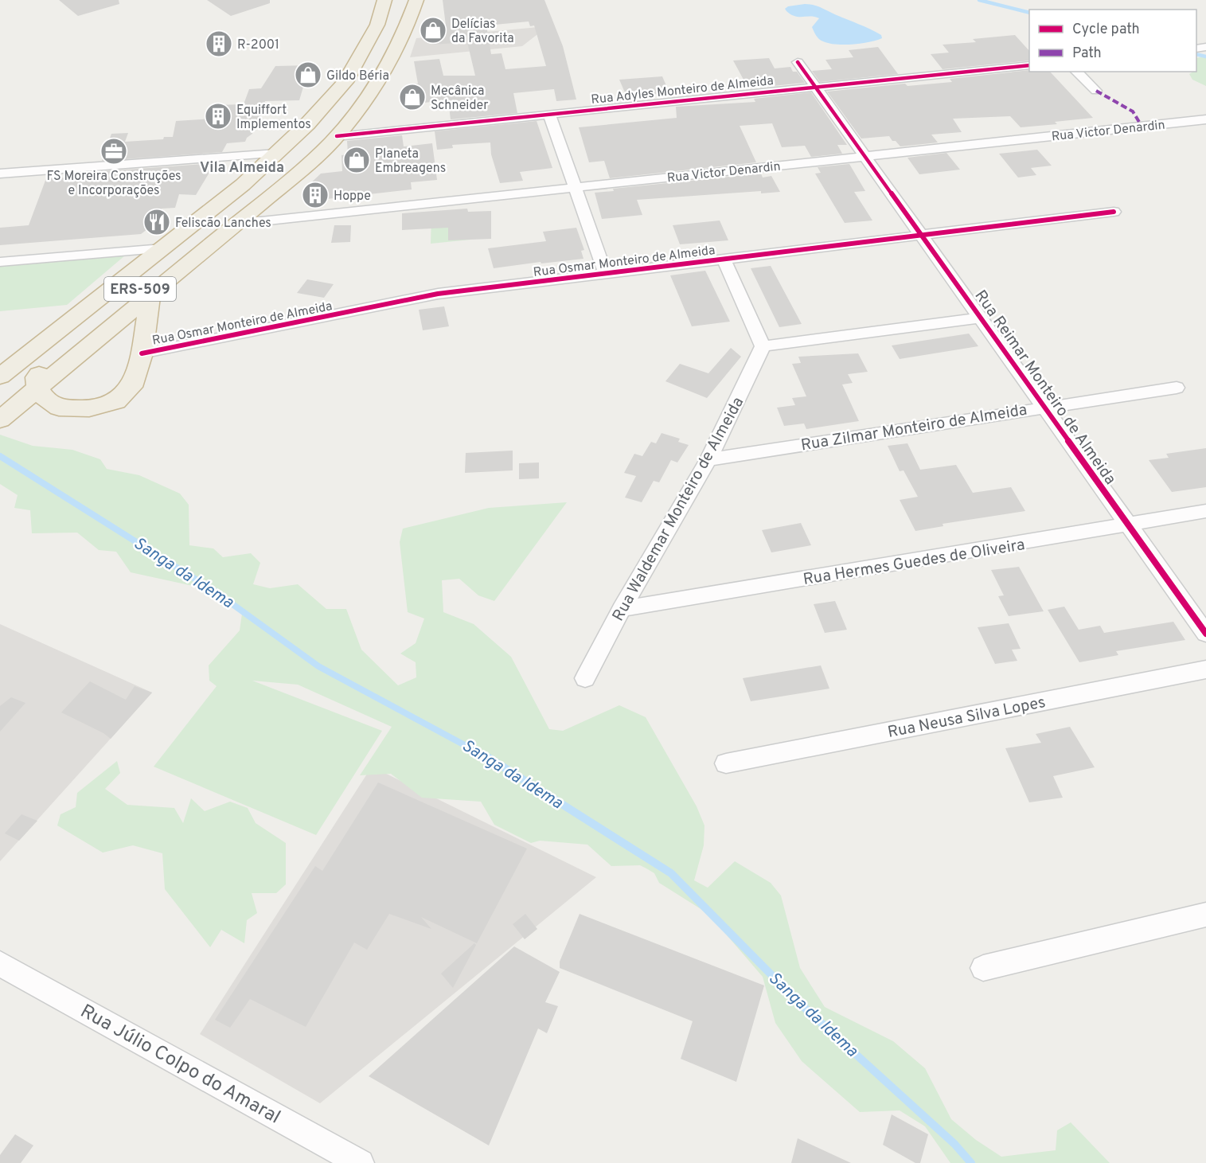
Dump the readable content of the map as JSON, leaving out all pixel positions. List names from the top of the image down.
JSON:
{
  "streets": {
    "highway": ["ERS-509"],
    "street": [
      "Rua Adyles Monteiro de Almeida",
      "Rua Victor Denardin",
      "Rua Osmar Monteiro de Almeida",
      "Rua Reimar Monteiro de Almeida",
      "Rua Zilmar Monteiro de Almeida",
      "Rua Waldemar Monteiro de Almeida",
      "Rua Hermes Guedes de Oliveira",
      "Rua Neusa Silva Lopes",
      "Rua Júlio Colpo do Amaral"
    ]
  },
  "crossings": [
    ["Rua Adyles Monteiro de Almeida", "ERS-509"],
    ["Rua Adyles Monteiro de Almeida", "Rua Reimar Monteiro de Almeida"],
    ["Rua Victor Denardin", "ERS-509"],
    ["Rua Victor Denardin", "Rua Reimar Monteiro de Almeida"],
    ["Rua Osmar Monteiro de Almeida", "ERS-509"],
    ["Rua Osmar Monteiro de Almeida", "Rua Reimar Monteiro de Almeida"],
    ["Rua Reimar Monteiro de Almeida", "Rua Zilmar Monteiro de Almeida"],
    ["Rua Reimar Monteiro de Almeida", "Rua Hermes Guedes de Oliveira"],
    ["Rua Zilmar Monteiro de Almeida", "Rua Waldemar Monteiro de Almeida"],
    ["Rua Waldemar Monteiro de Almeida", "Rua Hermes Guedes de Oliveira"]
  ],
  "districts": ["Vila Almeida"],
  "water": ["Sanga da Idema"],
  "places": {
    "shop": [
      "Delícias da Favorita",
      "Gildo Béria",
      "Mecânica Schneider",
      "Planeta Embreagens"
    ],
    "building": ["R-2001", "Equiffort Implementos", "Hoppe"],
    "office": ["FS Moreira Construções e Incorporações"],
    "restaurant": ["Feliscão Lanches"]
  },
  "legend": ["Cycle path", "Path"]
}
